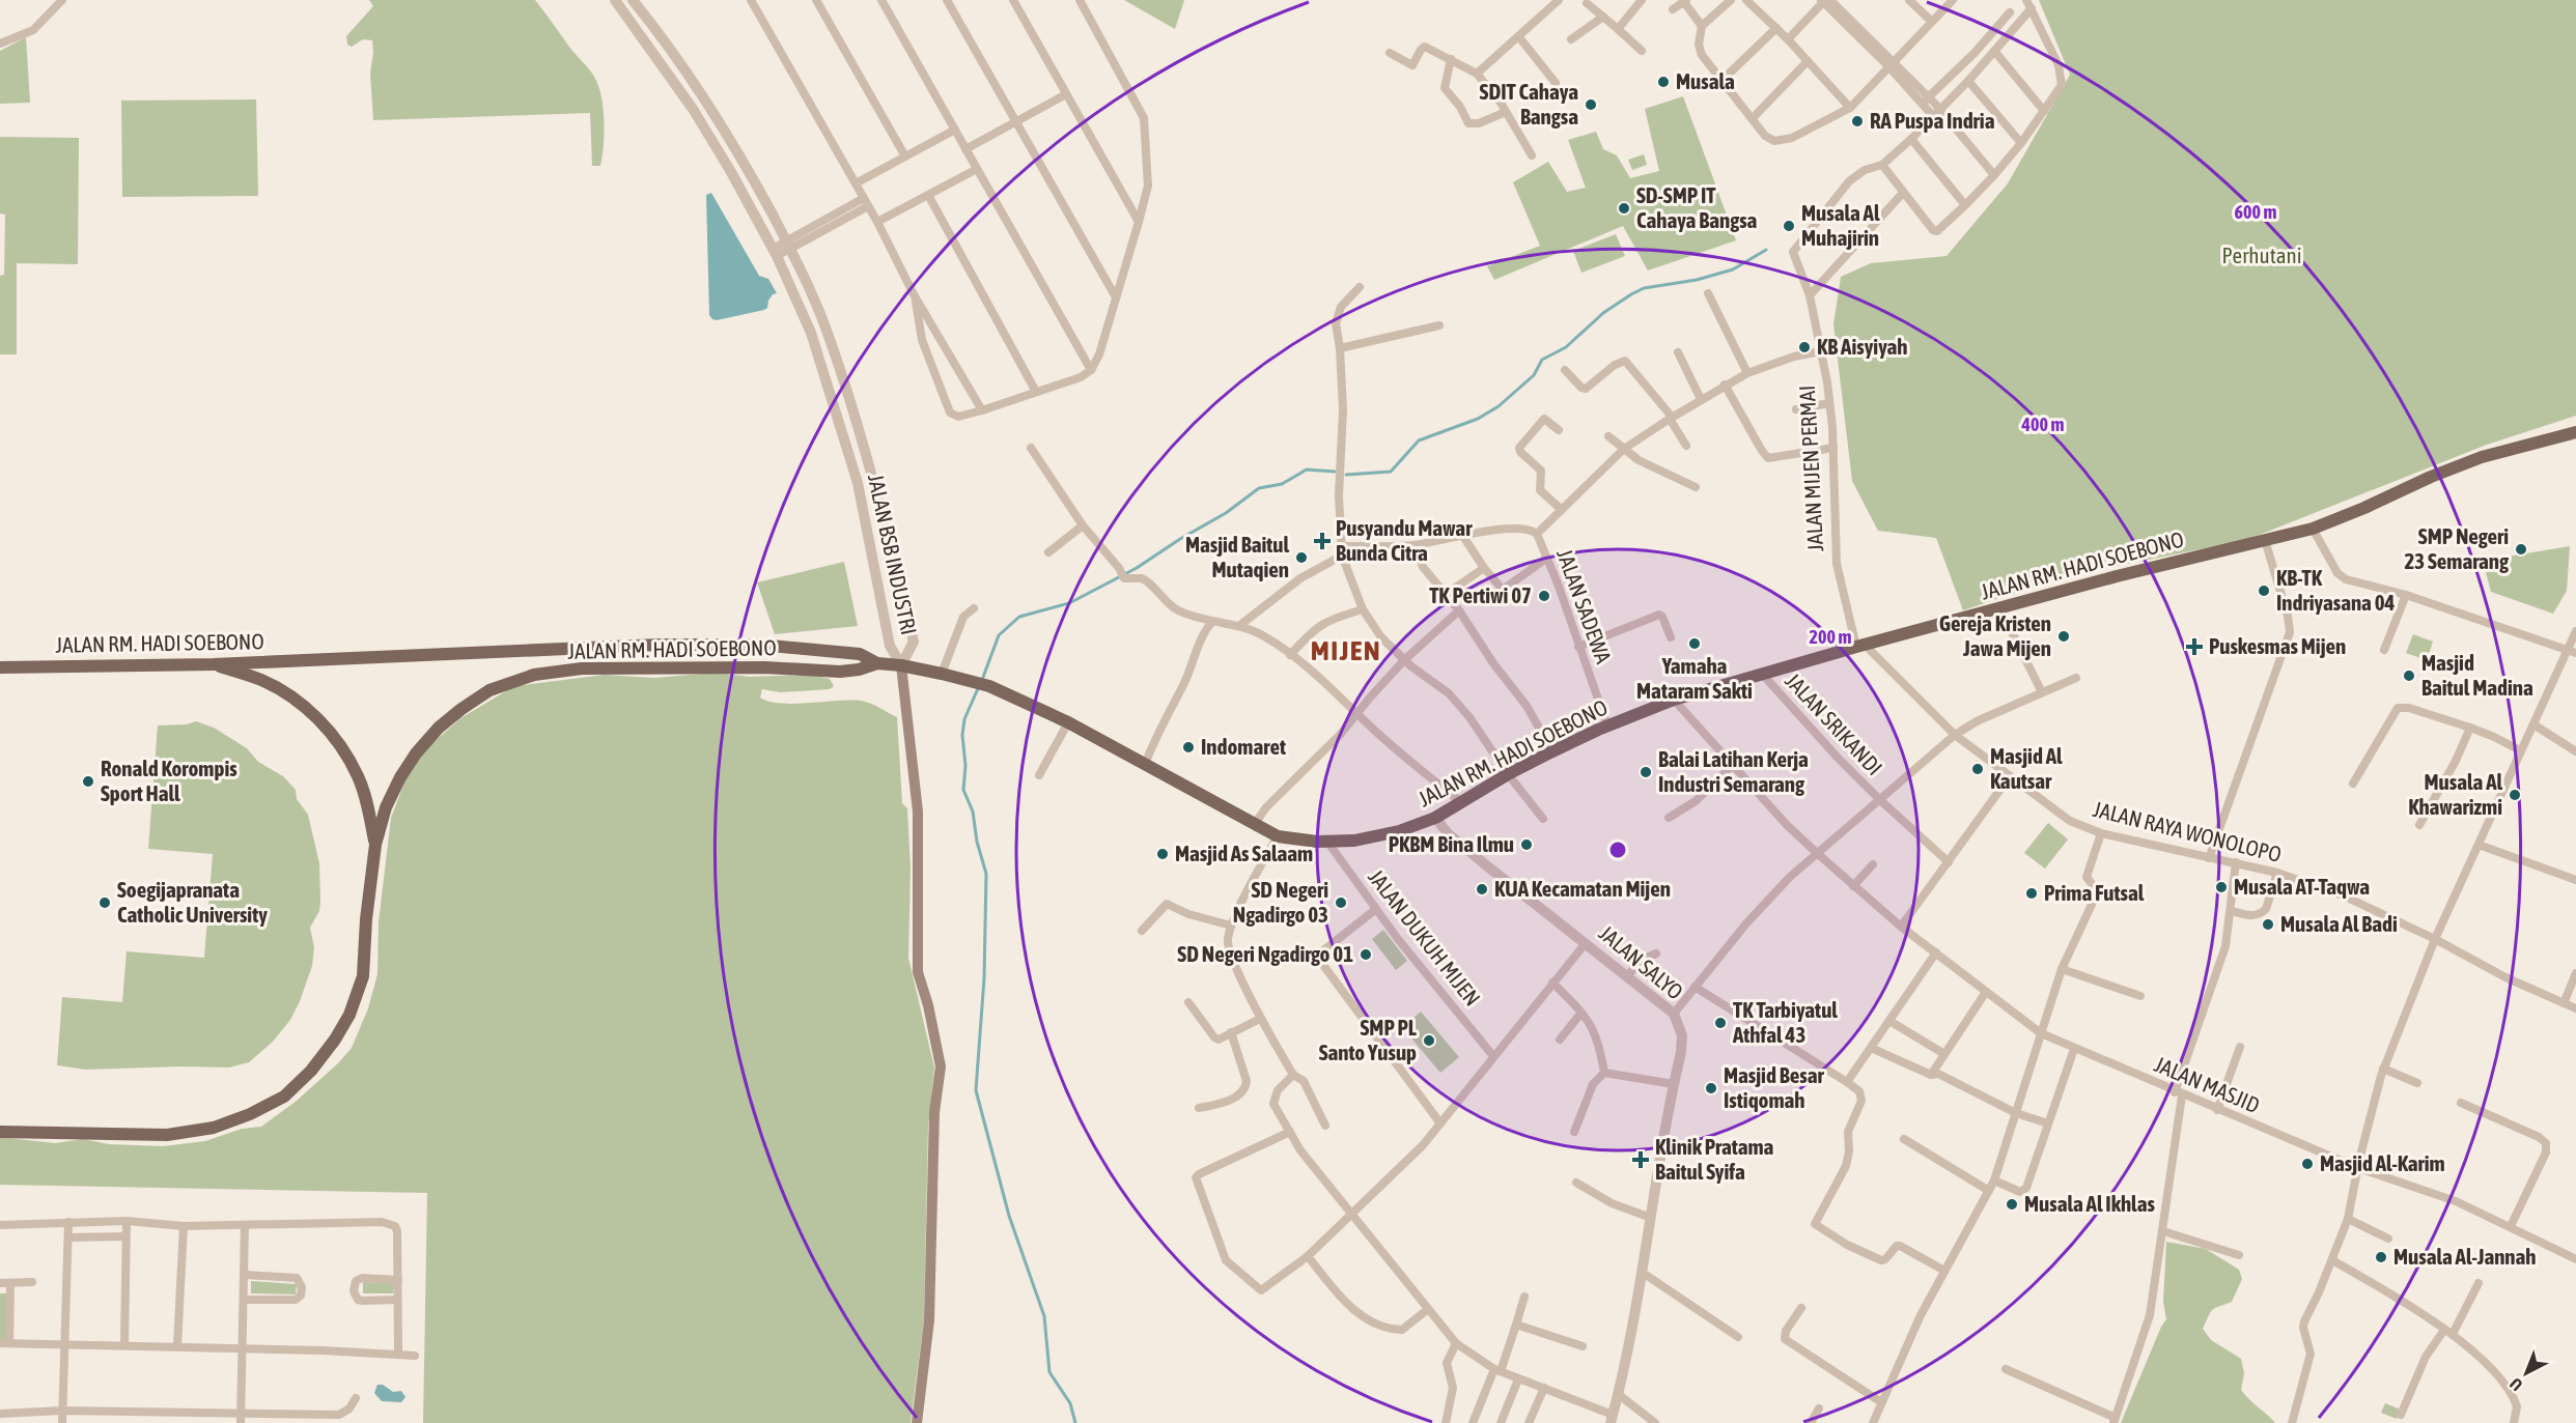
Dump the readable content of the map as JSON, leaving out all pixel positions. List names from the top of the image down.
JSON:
{
  "streets": {
    "main road": ["JALAN RM. HADI SOEBONO"],
    "street": [
      "JALAN MIJEN PERMAI",
      "JALAN BSB INDUSTRI",
      "JALAN SADEWA",
      "JALAN SRIKANDI",
      "JALAN RAYA WONOLOPO",
      "JALAN DUKUH MIJEN",
      "JALAN SALYO",
      "JALAN MASJID"
    ]
  },
  "crossings": [
    ["JALAN MIJEN PERMAI", "JALAN RM. HADI SOEBONO"],
    ["JALAN MIJEN PERMAI", "JALAN RAYA WONOLOPO"],
    ["JALAN BSB INDUSTRI", "JALAN RM. HADI SOEBONO"],
    ["JALAN RM. HADI SOEBONO", "JALAN SADEWA"],
    ["JALAN RM. HADI SOEBONO", "JALAN SRIKANDI"],
    ["JALAN RM. HADI SOEBONO", "JALAN RAYA WONOLOPO"],
    ["JALAN RM. HADI SOEBONO", "JALAN DUKUH MIJEN"],
    ["JALAN RM. HADI SOEBONO", "JALAN SALYO"],
    ["JALAN RM. HADI SOEBONO", "JALAN MASJID"]
  ],
  "districts": ["MIJEN"],
  "parks": ["Perhutani"],
  "places": {
    "other": [
      "Musala",
      "SDIT Cahaya Bangsa",
      "RA Puspa Indria",
      "SD-SMP IT Cahaya Bangsa",
      "Musala Al Muhajirin",
      "KB Aisyiyah",
      "SMP Negeri 23 Semarang",
      "Masjid Baitul Mutaqien",
      "KB-TK Indriyasana 04",
      "TK Pertiwi 07",
      "Gereja Kristen Jawa Mijen",
      "Yamaha Mataram Sakti",
      "Masjid Baitul Madina",
      "Indomaret",
      "Masjid Al Kautsar",
      "Balai Latihan Kerja Industri Semarang",
      "Ronald Korompis Sport Hall",
      "Musala Al Khawarizmi",
      "PKBM Bina Ilmu",
      "Masjid As Salaam",
      "Musala AT-Taqwa",
      "KUA Kecamatan Mijen",
      "Prima Futsal",
      "Soegijapranata Catholic University",
      "SD Negeri Ngadirgo 03",
      "Musala Al Badi",
      "SD Negeri Ngadirgo 01",
      "TK Tarbiyatul Athfal 43",
      "SMP PL Santo Yusup",
      "Masjid Besar Istiqomah",
      "Masjid Al-Karim",
      "Musala Al Ikhlas",
      "Musala Al-Jannah"
    ],
    "health": ["Pusyandu Mawar Bunda Citra", "Puskesmas Mijen", "Klinik Pratama Baitul Syifa"]
  },
  "north": "bottom left",
  "rings": ["600 m", "400 m", "200 m"]
}
